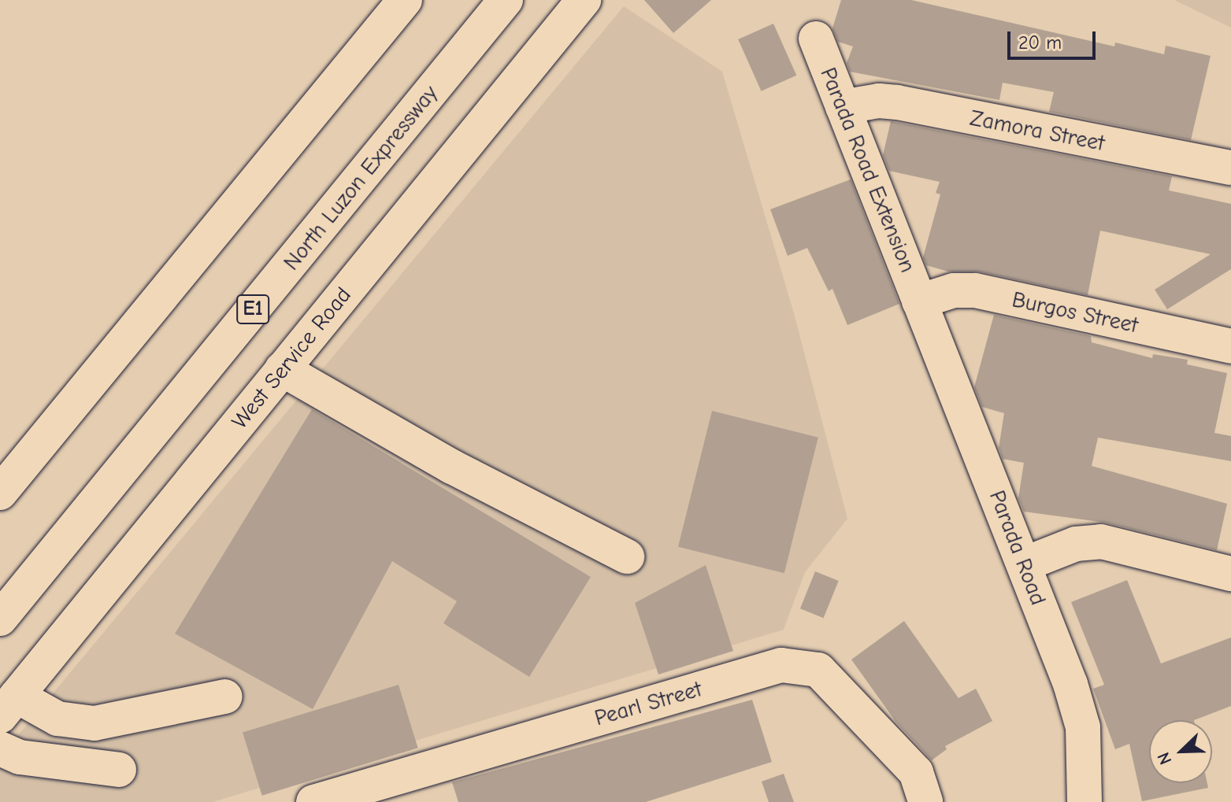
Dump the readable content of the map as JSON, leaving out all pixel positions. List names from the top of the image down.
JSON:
{
  "streets": {
    "main road": [
      "Zamora Street",
      "Parada Road Extension",
      "North Luzon Expressway",
      "E1",
      "Burgos Street",
      "West Service Road",
      "Parada Road",
      "Pearl Street"
    ]
  },
  "crossings": [
    ["Zamora Street", "Parada Road Extension"],
    ["Parada Road Extension", "Burgos Street"],
    ["Parada Road Extension", "Parada Road"],
    ["Burgos Street", "Parada Road"]
  ],
  "scale_bar": "20 m",
  "north": "bottom left"
}
